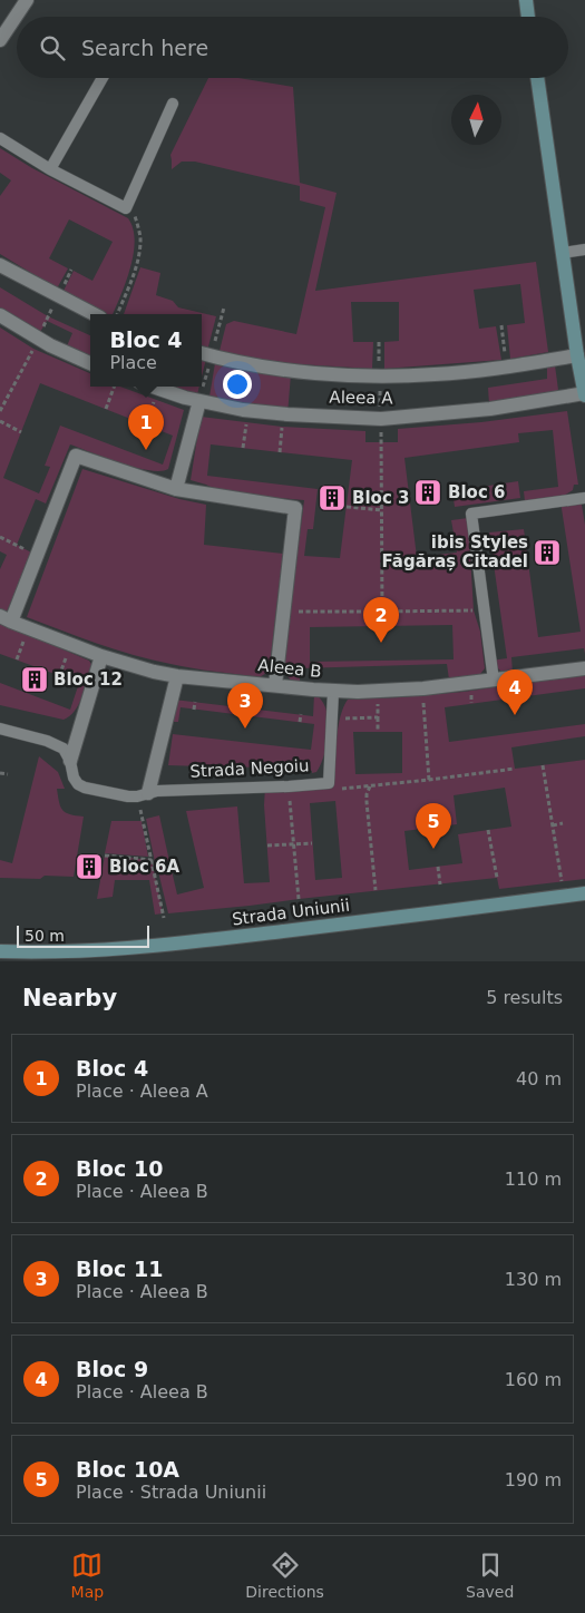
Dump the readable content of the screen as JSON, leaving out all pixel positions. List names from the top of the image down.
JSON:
{
  "streets": {
    "main road": ["Strada Uniunii"],
    "street": ["Aleea A", "Aleea B"],
    "lane": ["Strada Negoiu"]
  },
  "crossings": [
    ["Aleea B", "Strada Negoiu"]
  ],
  "places": {
    "building": [
      "Bloc 6",
      "Bloc 3",
      "ibis Styles Făgăraș Citadel",
      "Bloc 12",
      "Bloc 6A"
    ]
  },
  "scale_bar": "50 m",
  "north": "top",
  "page": {
    "search": "Search here",
    "popup": ["Bloc 4", "Place"],
    "pins": [
      "1",
      "2",
      "4",
      "3",
      "5"
    ],
    "scale": "50 m",
    "heading": ["Nearby", "5 results"],
    "list": [
      {
        "mark": "1",
        "name": "Bloc 4",
        "note": "Place · Aleea A",
        "value": "40 m"
      },
      {
        "mark": "2",
        "name": "Bloc 10",
        "note": "Place · Aleea B",
        "value": "110 m"
      },
      {
        "mark": "3",
        "name": "Bloc 11",
        "note": "Place · Aleea B",
        "value": "130 m"
      },
      {
        "mark": "4",
        "name": "Bloc 9",
        "note": "Place · Aleea B",
        "value": "160 m"
      },
      {
        "mark": "5",
        "name": "Bloc 10A",
        "note": "Place · Strada Uniunii",
        "value": "190 m"
      }
    ],
    "nav": ["Map", "Directions", "Saved"]
  }
}
